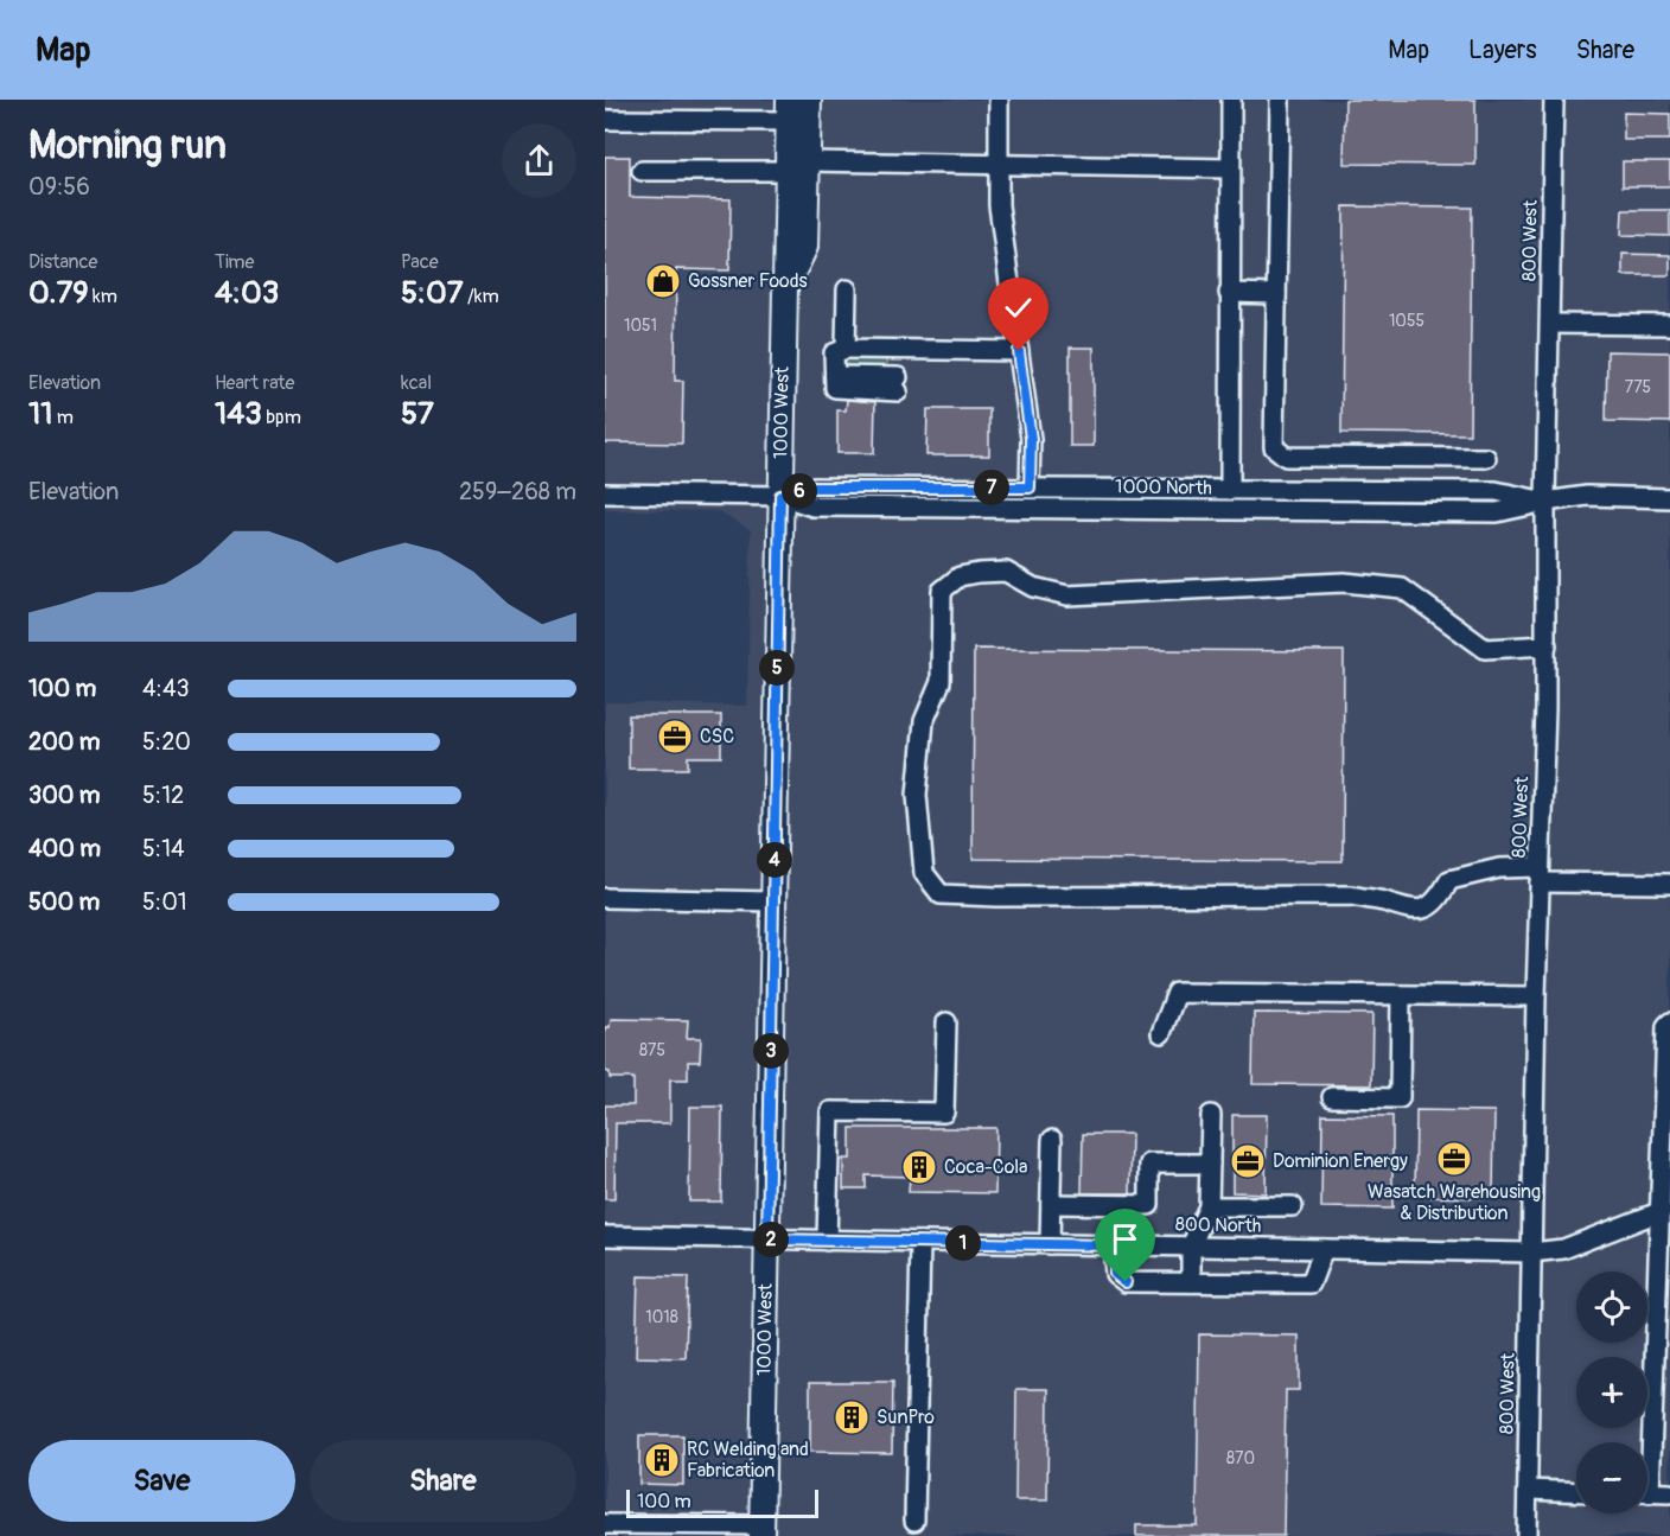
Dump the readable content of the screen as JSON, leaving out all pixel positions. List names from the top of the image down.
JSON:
{
  "streets": {
    "main road": ["1000 West"],
    "street": ["800 West", "1000 North", "800 North"]
  },
  "crossings": [
    ["800 West", "1000 North"],
    ["800 West", "800 North"],
    ["1000 West", "1000 North"],
    ["1000 West", "800 North"]
  ],
  "places": {
    "shop": ["Gossner Foods"],
    "office": ["CSC", "Wasatch Warehousing & Distribution", "Dominion Energy"],
    "building": ["Coca-Cola", "SunPro", "RC Welding and Fabrication"]
  },
  "house_numbers": [
    "1055",
    "1051",
    "775",
    "875",
    "1018",
    "870"
  ],
  "scale_bar": "100 m",
  "page": {
    "header": "Map",
    "nav": ["Map", "Layers", "Share"],
    "heading": ["Morning run", "09:56"],
    "stats": [
      ["Distance", "0.79 km"],
      ["Time", "4:03"],
      ["Pace", "5:07 /km"],
      ["Elevation", "11 m"],
      ["Heart rate", "143 bpm"],
      ["kcal", "57"]
    ],
    "chart": ["Elevation", "259–268 m"],
    "pins": [
      "7",
      "6",
      "5",
      "4",
      "3",
      "2",
      "1"
    ],
    "list": [
      {
        "name": "100 m",
        "note": "4:43"
      },
      {
        "name": "200 m",
        "note": "5:20"
      },
      {
        "name": "300 m",
        "note": "5:12"
      },
      {
        "name": "400 m",
        "note": "5:14"
      },
      {
        "name": "500 m",
        "note": "5:01"
      }
    ],
    "map_buttons": ["+", "−"],
    "buttons": ["Save", "Share"],
    "scale": "100 m"
  }
}
